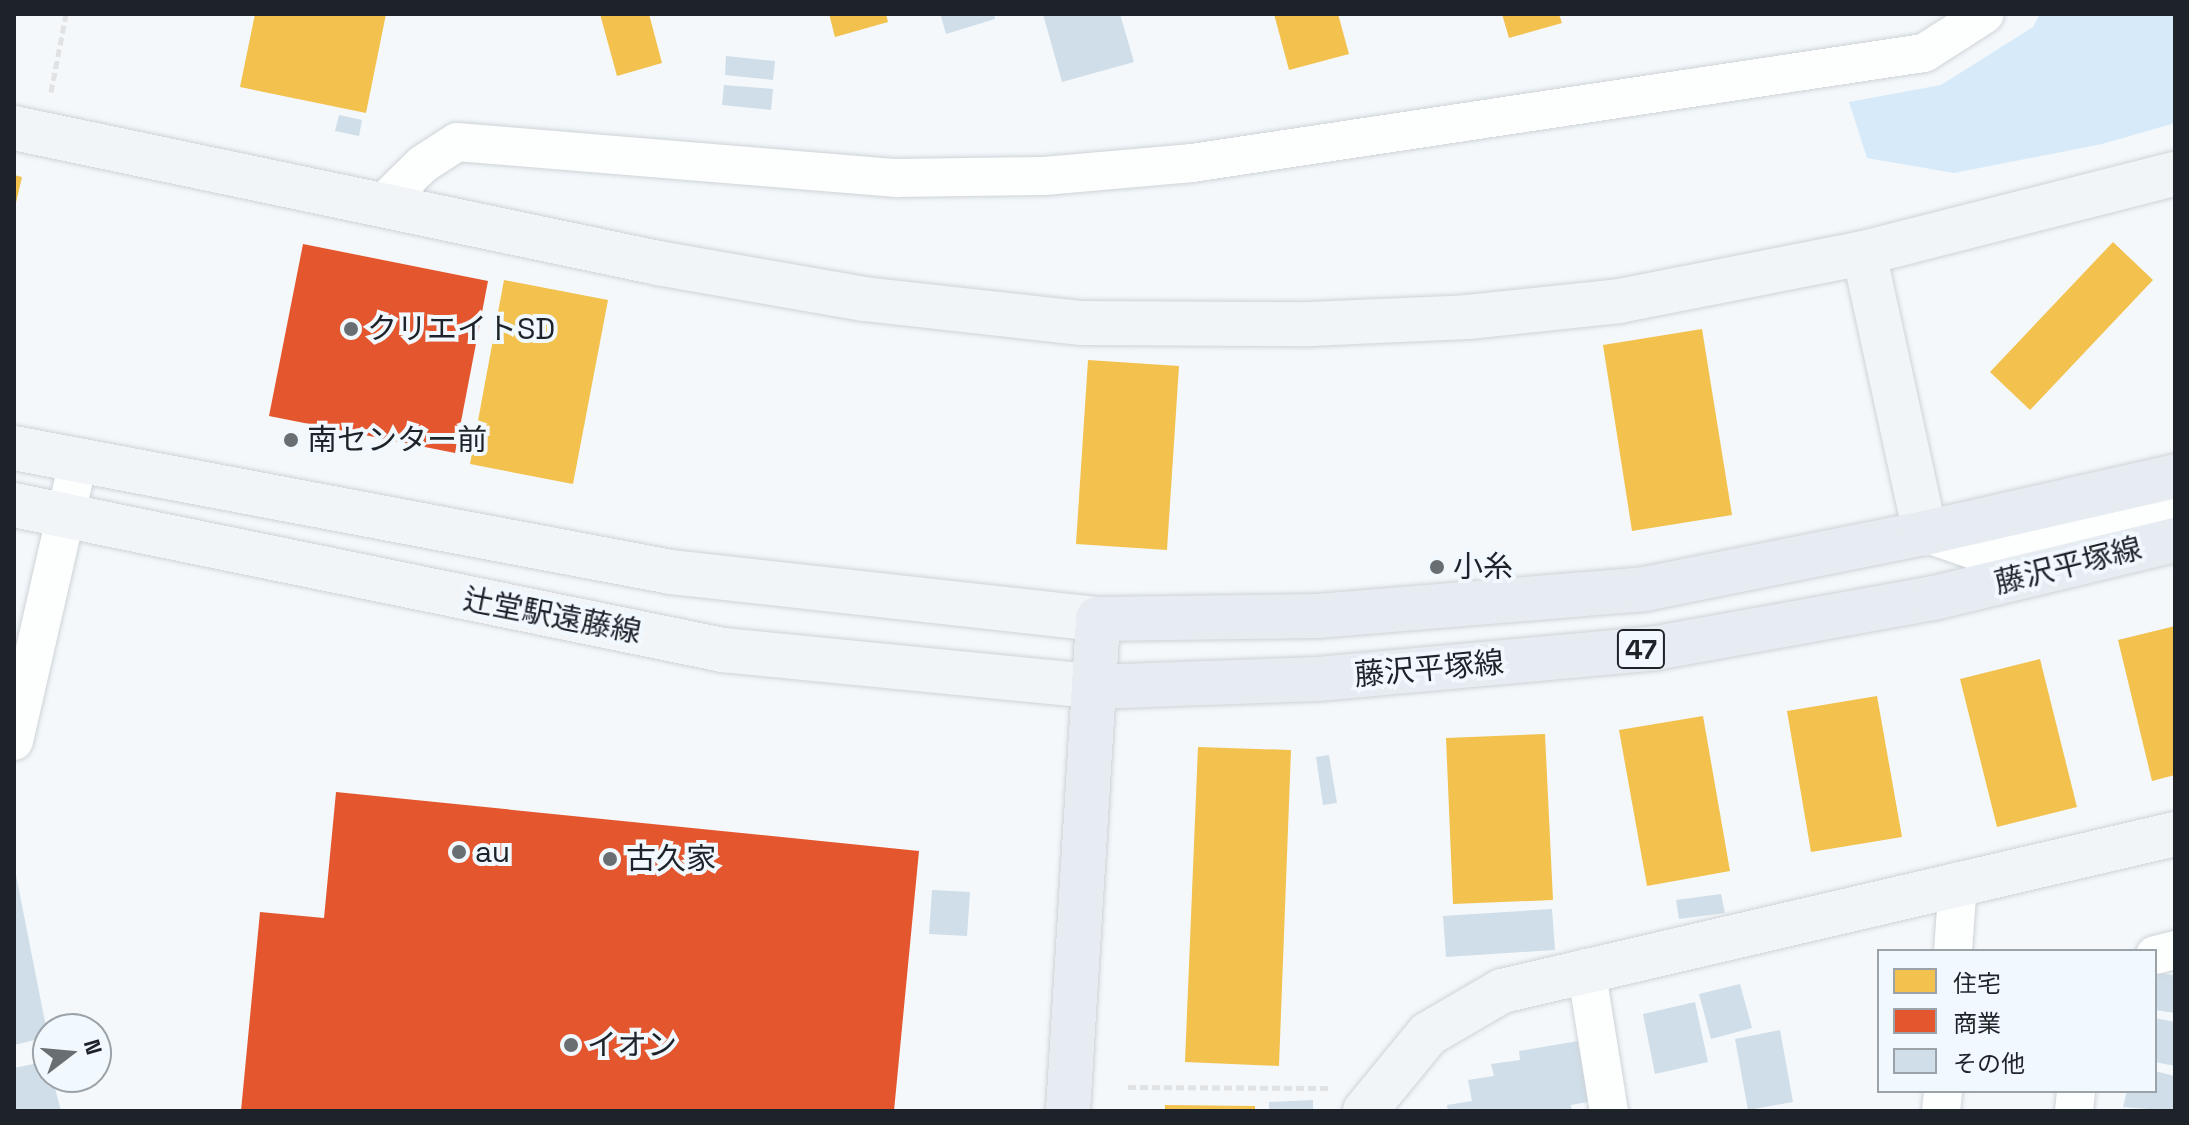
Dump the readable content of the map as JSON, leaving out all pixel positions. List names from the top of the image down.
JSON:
{
  "streets": {
    "main road": ["藤沢平塚線", "47"],
    "street": ["辻堂駅遠藤線"]
  },
  "crossings": [
    ["藤沢平塚線", "辻堂駅遠藤線"]
  ],
  "places": [
    "クリエイトSD",
    "南センター前",
    "小糸",
    "au",
    "古久家",
    "イオン"
  ],
  "legend": ["住宅", "商業", "その他"],
  "north": "right"
}
